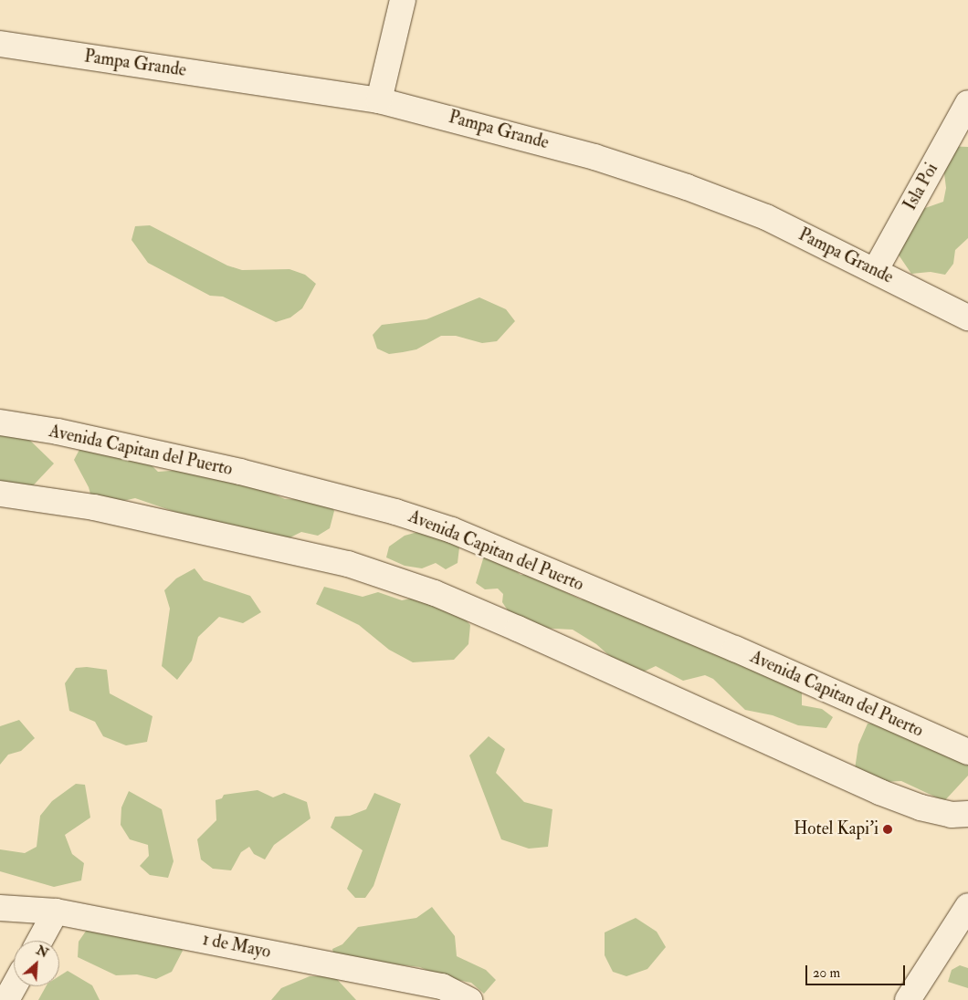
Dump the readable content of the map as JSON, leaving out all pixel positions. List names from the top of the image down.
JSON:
{
  "streets": {
    "street": [
      "Pampa Grande",
      "Isla Poi",
      "Avenida Capitan del Puerto",
      "1 de Mayo"
    ]
  },
  "crossings": [
    ["Pampa Grande", "Isla Poi"]
  ],
  "places": ["Hotel Kapi'i"],
  "scale_bar": "20 m",
  "north": "top right"
}
